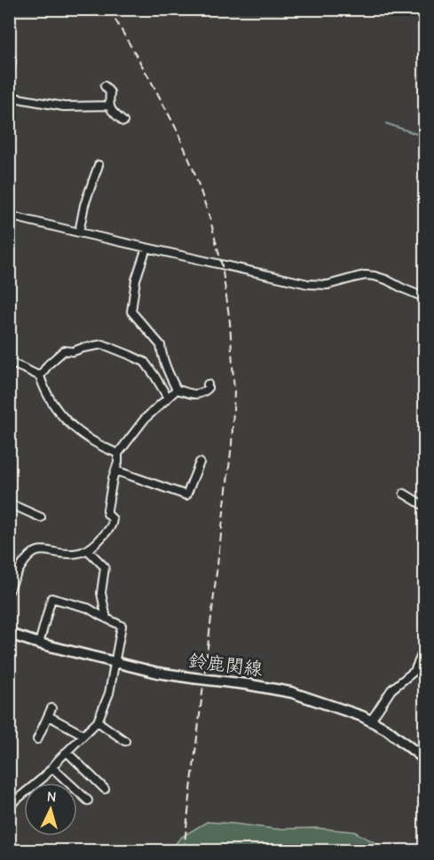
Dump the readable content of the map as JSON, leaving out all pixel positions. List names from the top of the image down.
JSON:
{
  "streets": {
    "main road": ["鈴鹿関線"]
  },
  "north": "top"
}
